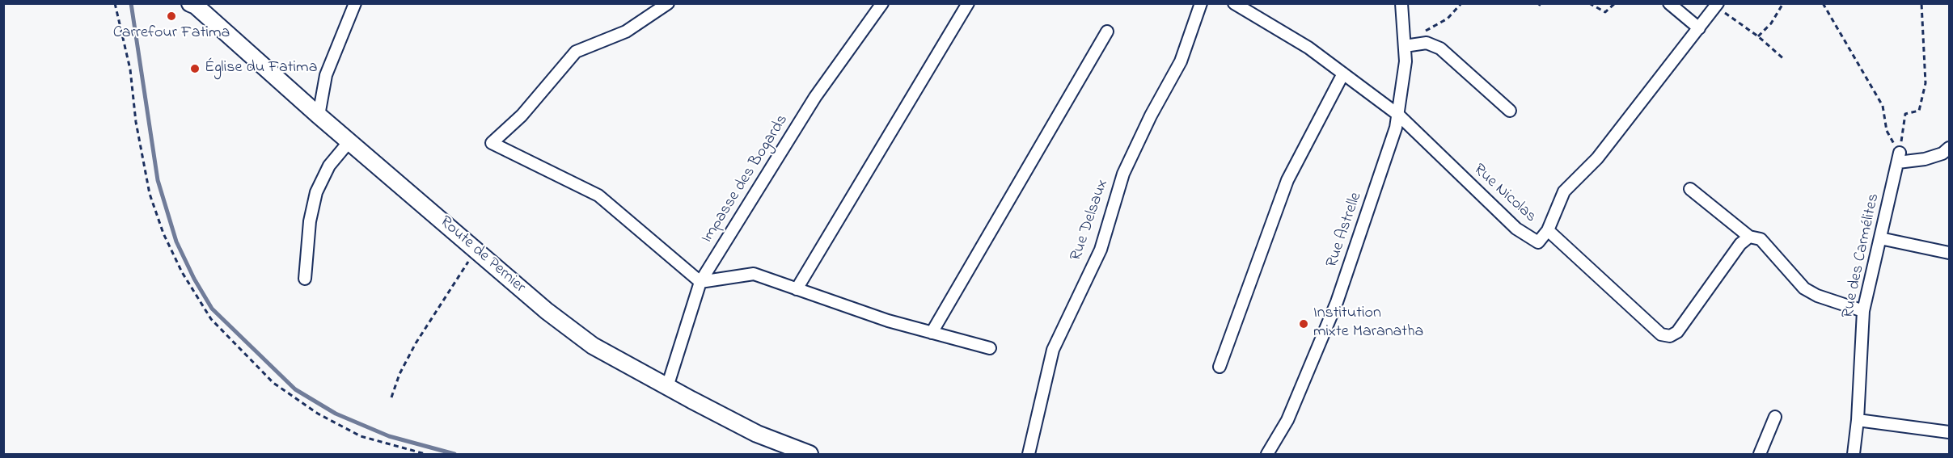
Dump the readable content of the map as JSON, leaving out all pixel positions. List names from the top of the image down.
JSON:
{
  "streets": {
    "street": [
      "Impasse des Bogards",
      "Rue Nicolas",
      "Rue Delsaux",
      "Rue Astrelle",
      "Route de Pernier",
      "Rue des Carmélites"
    ]
  },
  "crossings": [
    ["Impasse des Bogards", "Route de Pernier"],
    ["Rue Nicolas", "Rue Astrelle"]
  ],
  "places": ["Carrefour Fatima", "Église du Fatima", "Institution mixte Maranatha"]
}
